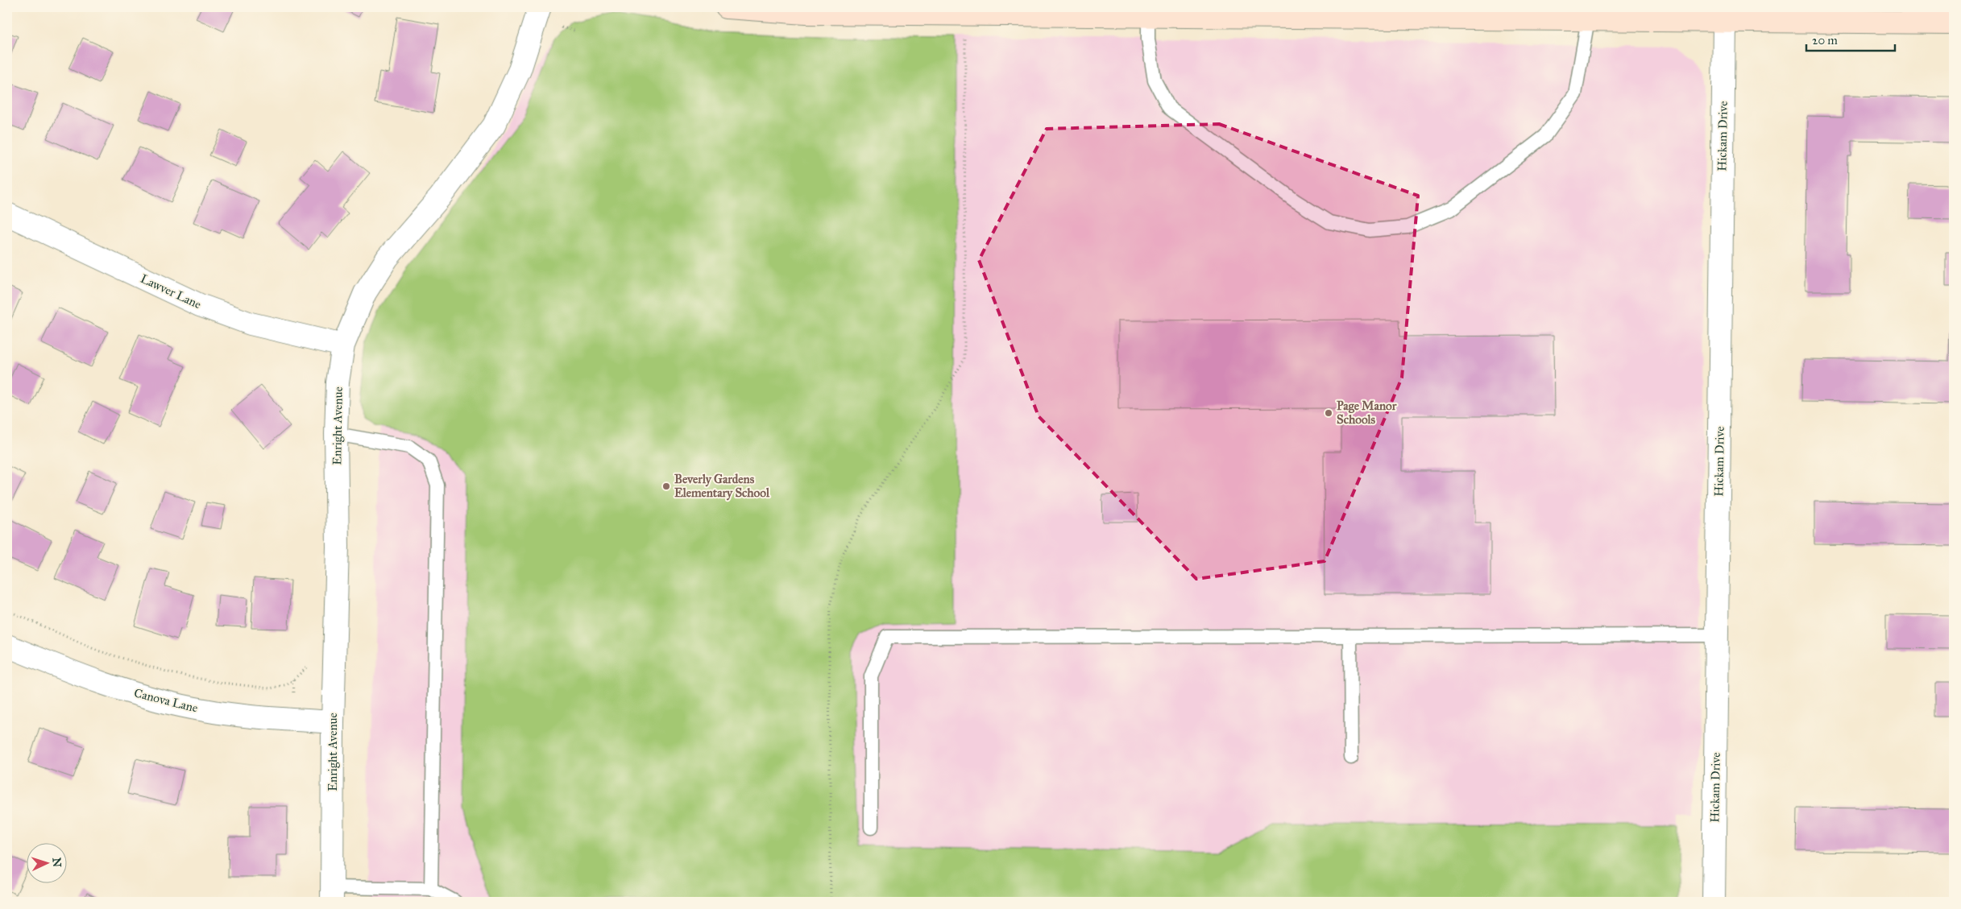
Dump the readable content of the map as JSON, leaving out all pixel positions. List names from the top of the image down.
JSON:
{
  "streets": {
    "street": [
      "Hickam Drive",
      "Lawver Lane",
      "Enright Avenue",
      "Canova Lane"
    ]
  },
  "crossings": [
    ["Lawver Lane", "Enright Avenue"],
    ["Enright Avenue", "Canova Lane"]
  ],
  "places": ["Page Manor Schools", "Beverly Gardens Elementary School"],
  "scale_bar": "20 m",
  "north": "right"
}
